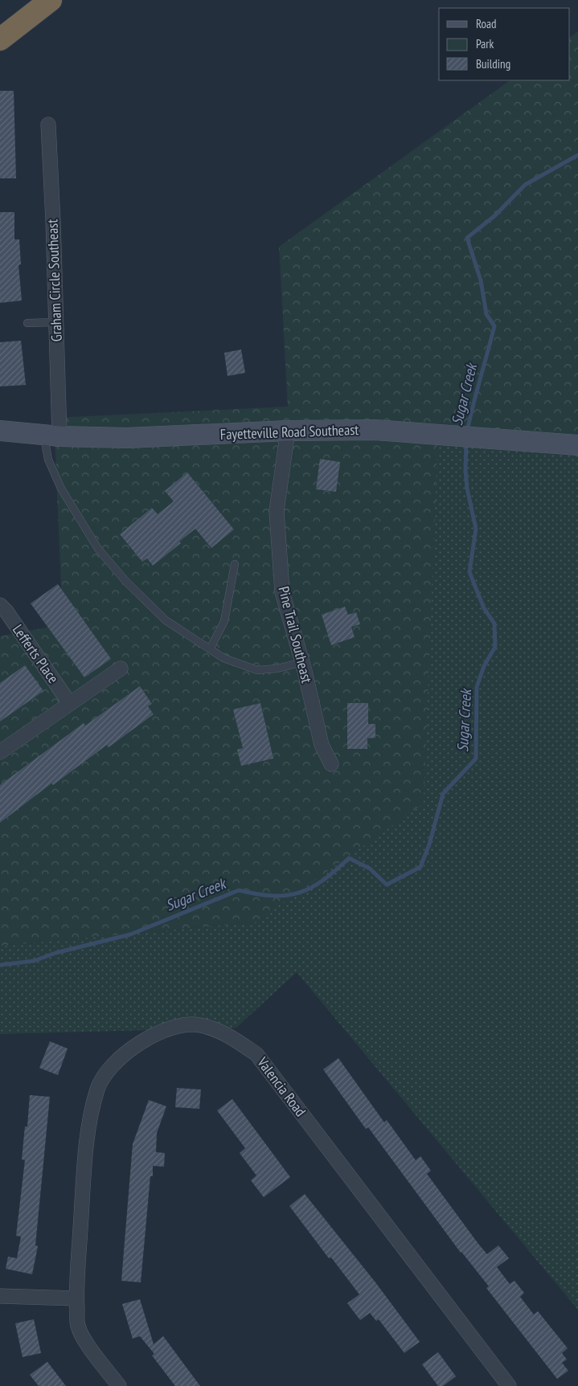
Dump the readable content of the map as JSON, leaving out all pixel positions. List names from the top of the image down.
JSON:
{
  "streets": {
    "street": [
      "Graham Circle Southeast",
      "Fayetteville Road Southeast",
      "Pine Trail Southeast",
      "Lefferts Place",
      "Valencia Road"
    ]
  },
  "crossings": [
    ["Graham Circle Southeast", "Fayetteville Road Southeast"],
    ["Fayetteville Road Southeast", "Pine Trail Southeast"]
  ],
  "water": ["Sugar Creek"],
  "legend": ["Road", "Park", "Building"]
}
